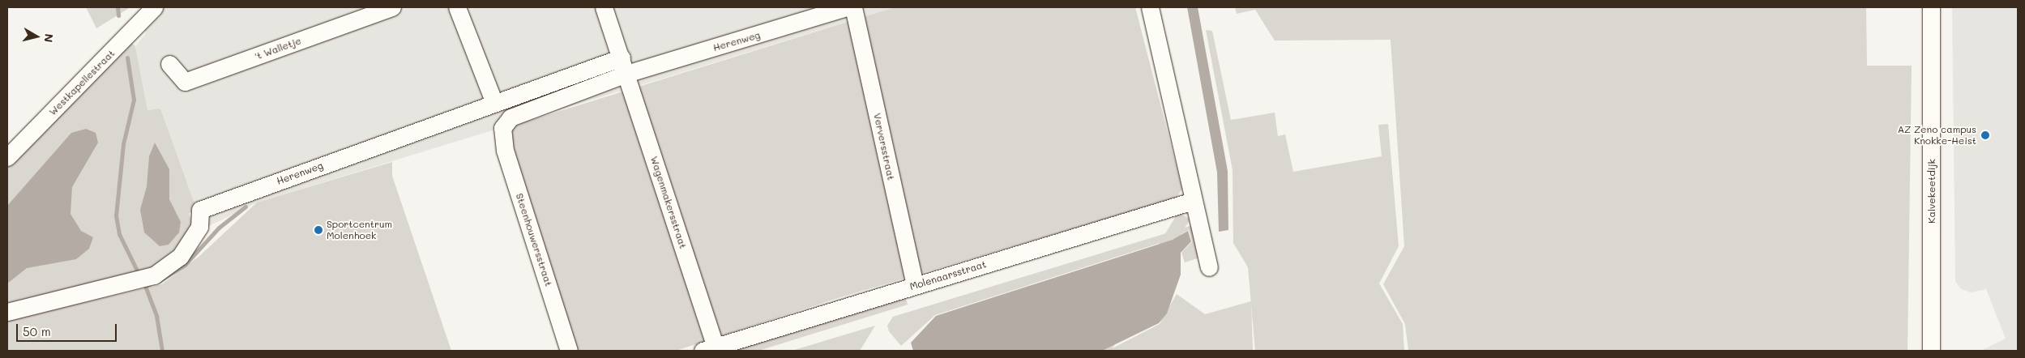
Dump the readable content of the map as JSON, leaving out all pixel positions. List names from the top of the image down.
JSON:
{
  "streets": {
    "street": [
      "Herenweg",
      "'t Walletje",
      "Westkapellestraat",
      "Verversstraat",
      "Kalvekeetdijk",
      "Wagenmakersstraat",
      "Steenhouwersstraat",
      "Molenaarsstraat"
    ]
  },
  "crossings": [
    ["Herenweg", "Wagenmakersstraat"],
    ["Herenweg", "Steenhouwersstraat"],
    ["Verversstraat", "Molenaarsstraat"],
    ["Wagenmakersstraat", "Steenhouwersstraat"],
    ["Wagenmakersstraat", "Molenaarsstraat"]
  ],
  "places": ["AZ Zeno campus Knokke-Heist", "Sportcentrum Molenhoek"],
  "scale_bar": "50 m",
  "north": "right"
}
